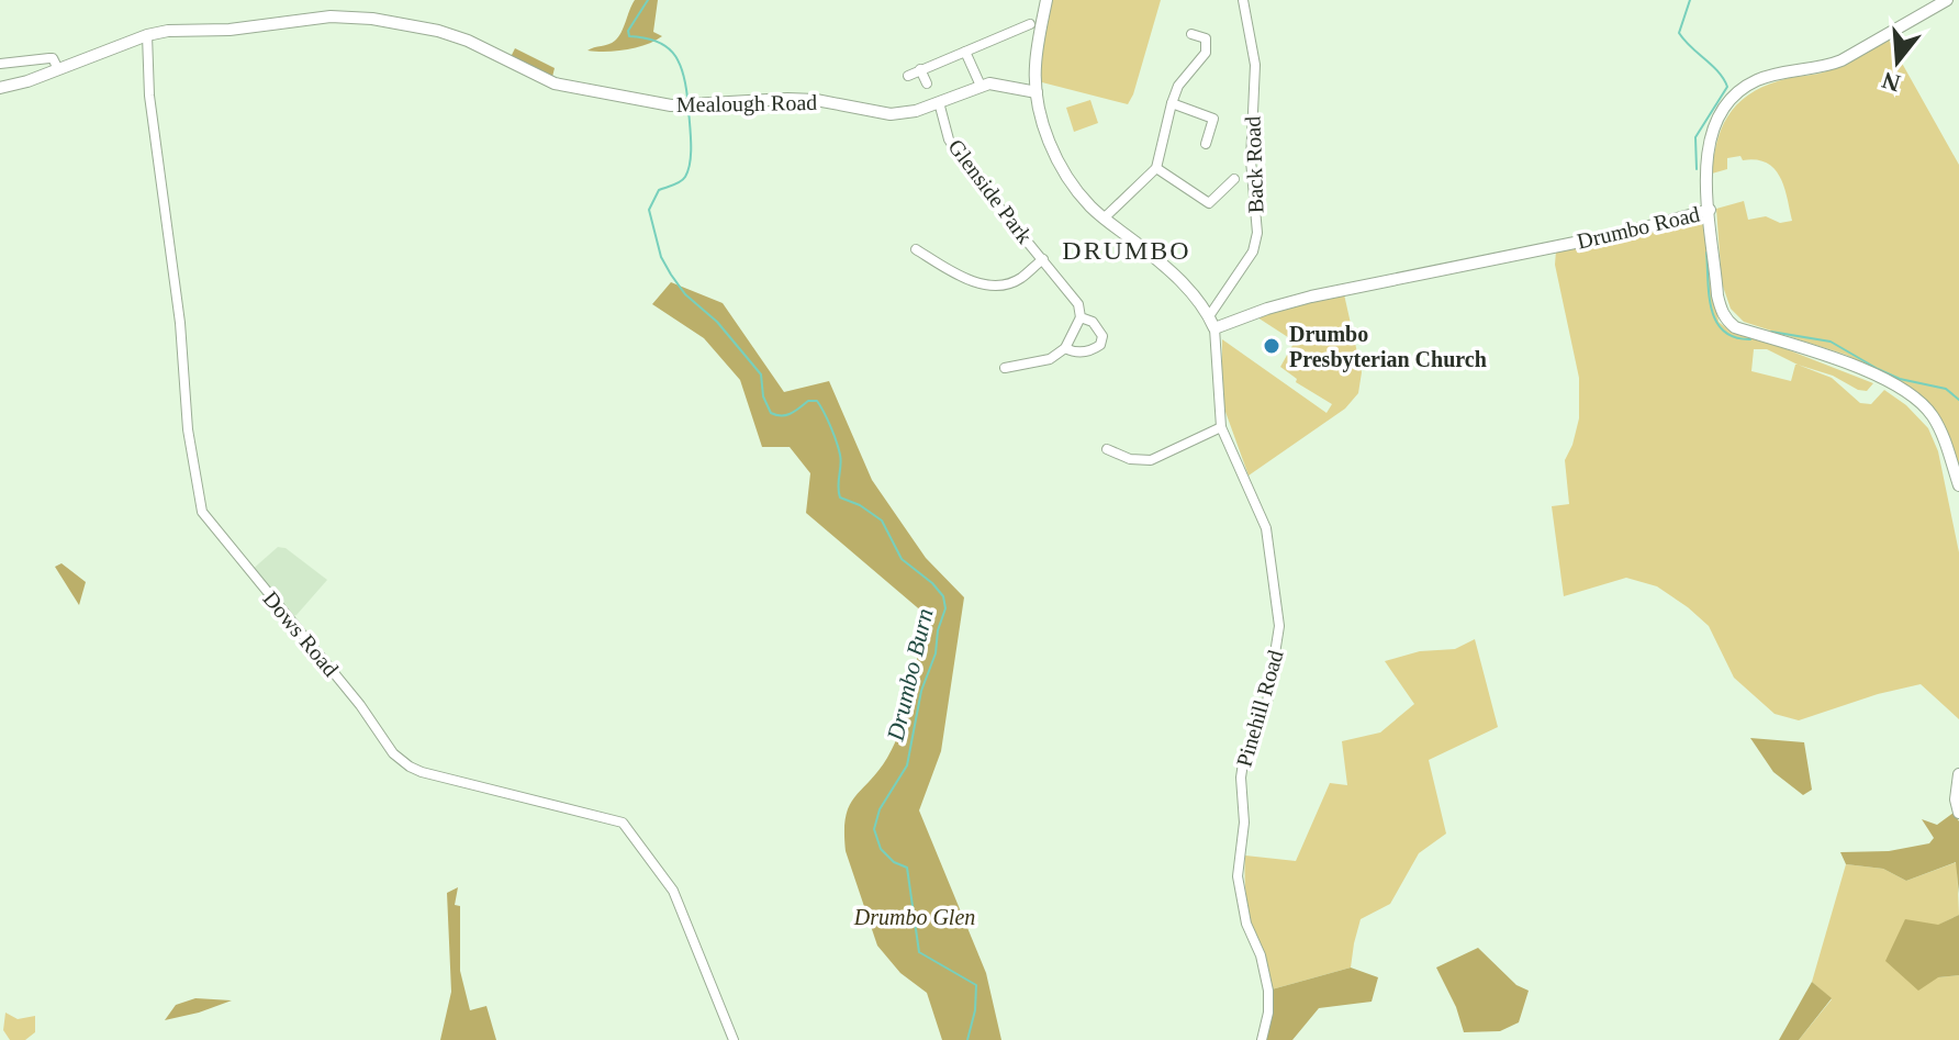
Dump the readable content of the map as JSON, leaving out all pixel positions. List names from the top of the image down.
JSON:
{
  "streets": {
    "street": [
      "Mealough Road",
      "Back Road",
      "Glenside Park",
      "Drumbo Road",
      "Dows Road",
      "Pinehill Road"
    ]
  },
  "crossings": [
    ["Mealough Road", "Glenside Park"],
    ["Mealough Road", "Dows Road"],
    ["Back Road", "Drumbo Road"],
    ["Back Road", "Pinehill Road"],
    ["Drumbo Road", "Pinehill Road"]
  ],
  "districts": ["DRUMBO"],
  "water": ["Drumbo Burn"],
  "parks": ["Drumbo Glen"],
  "places": ["Drumbo Presbyterian Church"],
  "north": "bottom"
}
